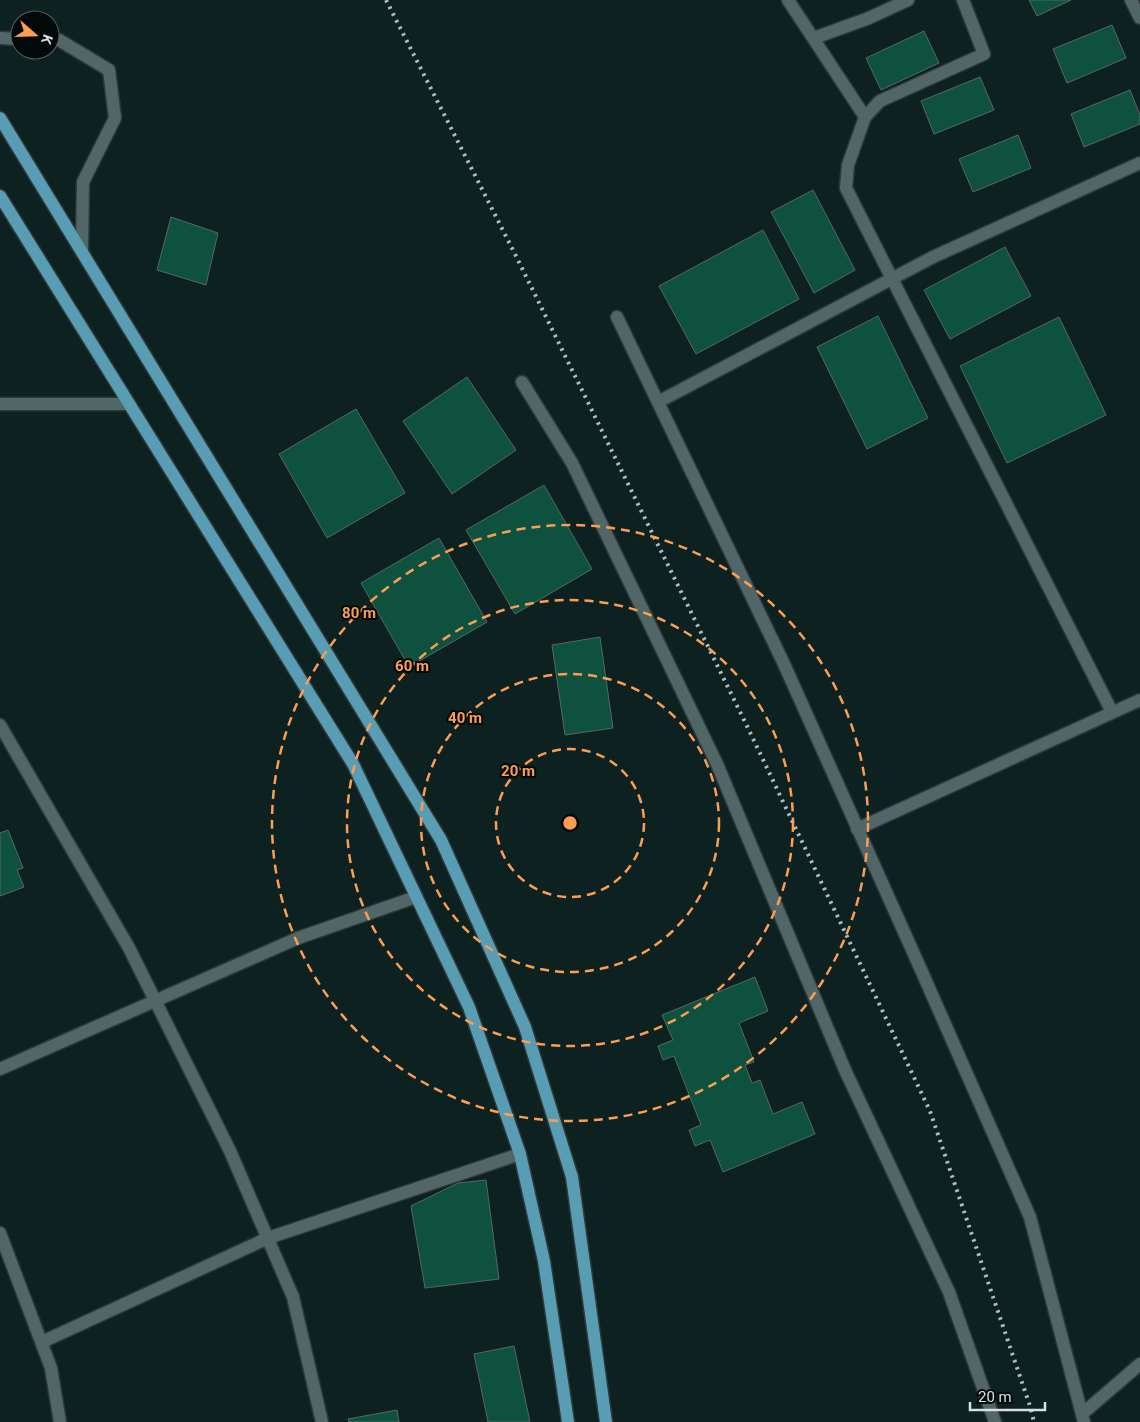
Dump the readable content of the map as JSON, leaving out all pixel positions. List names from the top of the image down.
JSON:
{
  "scale_bar": "20 m",
  "north": "right",
  "rings": [
    "80 m",
    "60 m",
    "40 m",
    "20 m"
  ]
}
